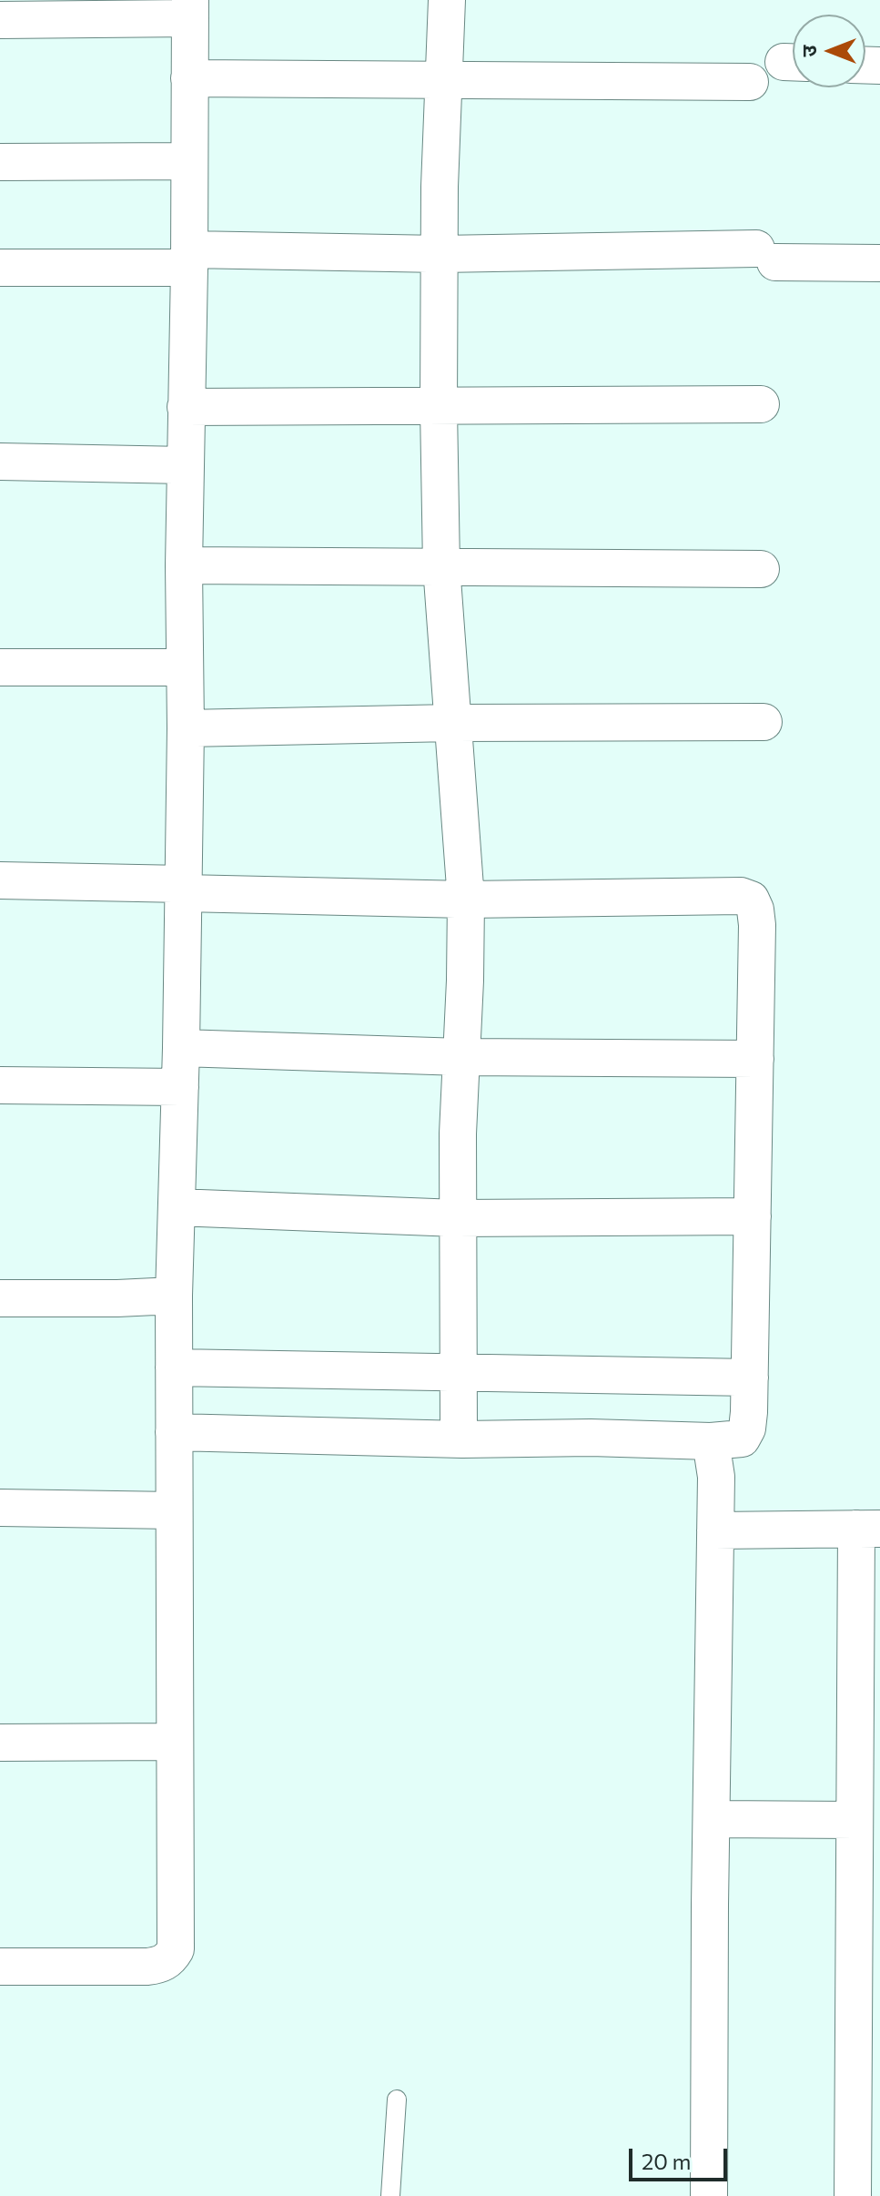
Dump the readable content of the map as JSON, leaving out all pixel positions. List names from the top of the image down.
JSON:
{
  "scale_bar": "20 m",
  "north": "left"
}
